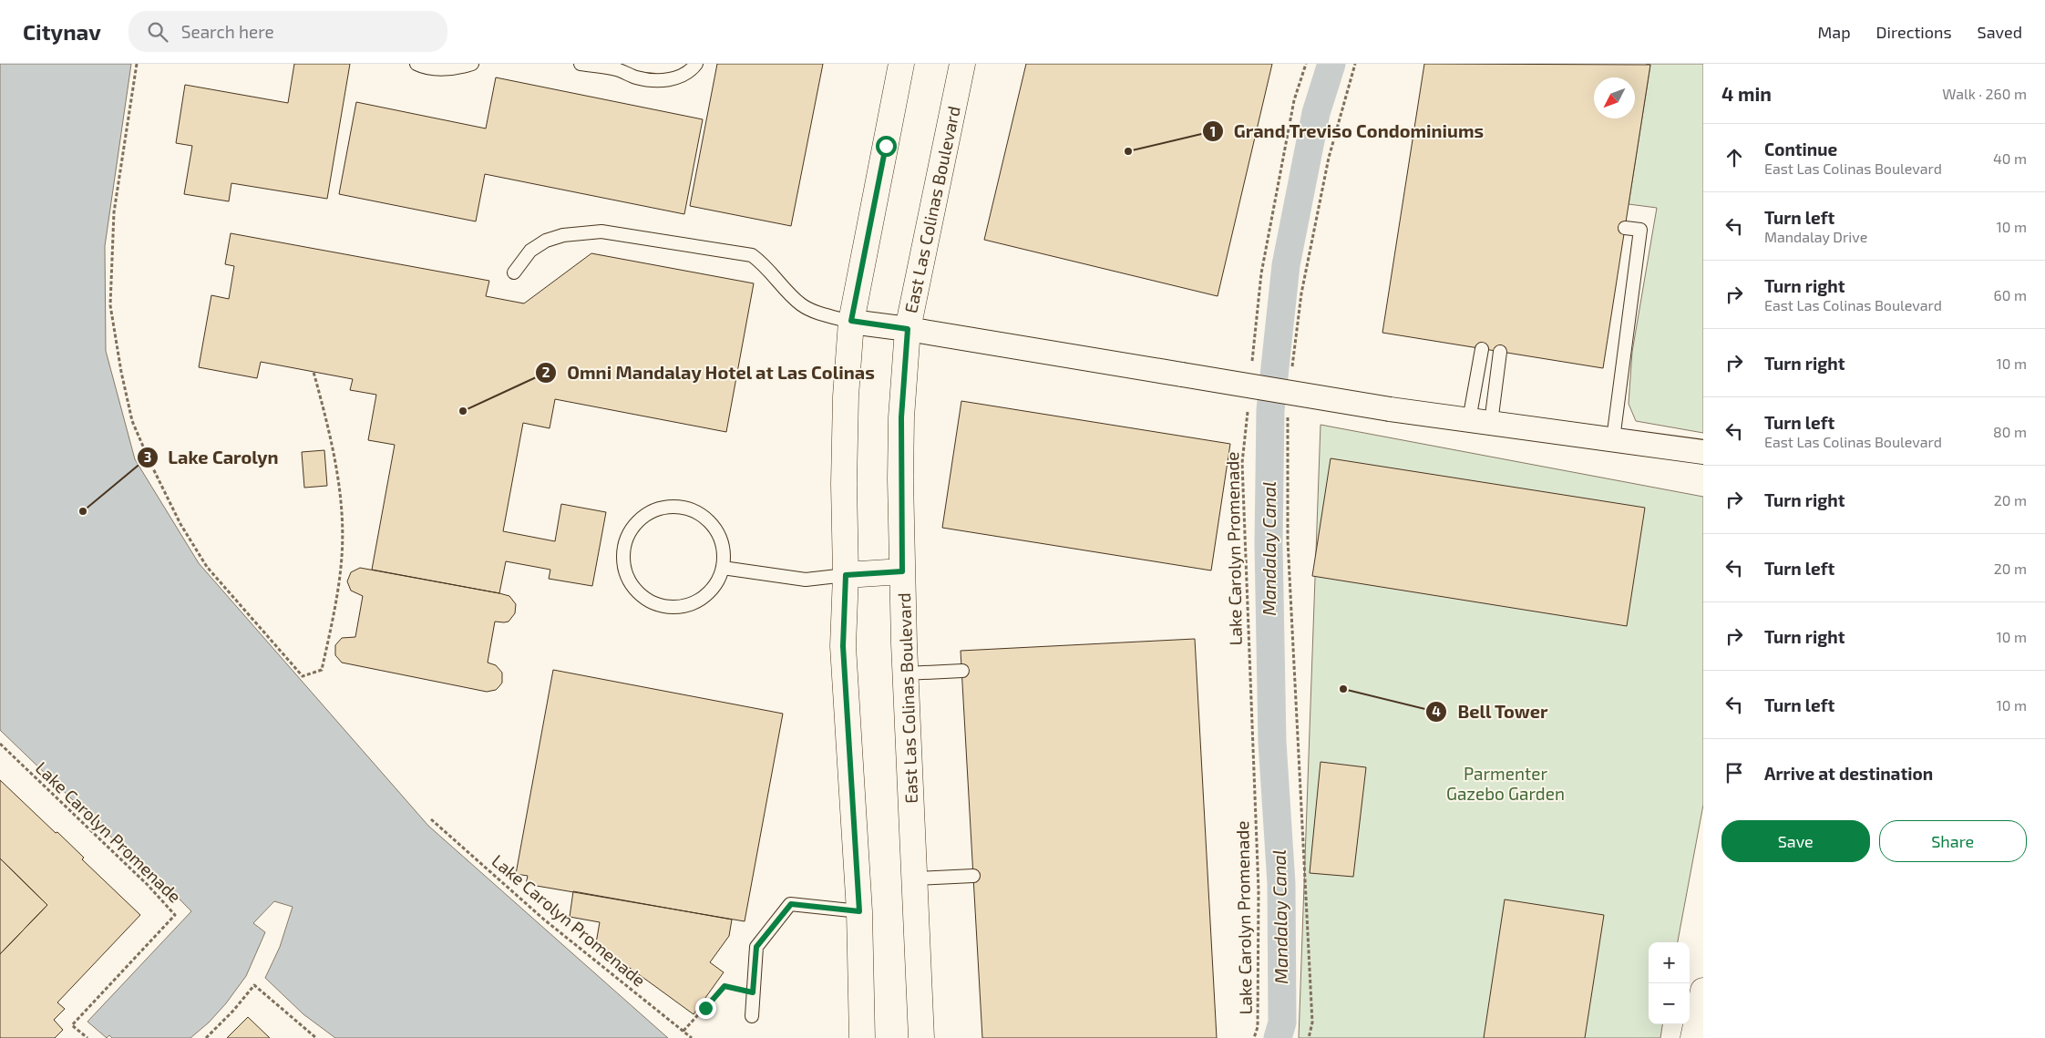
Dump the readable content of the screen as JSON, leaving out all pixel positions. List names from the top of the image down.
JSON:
{
  "streets": {
    "main road": ["East Las Colinas Boulevard"],
    "path": ["Lake Carolyn Promenade"]
  },
  "water": ["Mandalay Canal"],
  "parks": ["Parmenter Gazebo Garden"],
  "places": [
    "Grand Treviso Condominiums",
    "Omni Mandalay Hotel at Las Colinas",
    "Lake Carolyn",
    "Bell Tower"
  ],
  "north": "bottom left",
  "page": {
    "header": "Citynav",
    "search": "Search here",
    "nav": ["Map", "Directions", "Saved"],
    "heading": ["4 min", "Walk · 260 m"],
    "list": [
      ["Continue", "East Las Colinas Boulevard", "40 m"],
      ["Turn left", "Mandalay Drive", "10 m"],
      ["Turn right", "East Las Colinas Boulevard", "60 m"],
      ["Turn right", "10 m"],
      ["Turn left", "East Las Colinas Boulevard", "80 m"],
      ["Turn right", "20 m"],
      ["Turn left", "20 m"],
      ["Turn right", "10 m"],
      ["Turn left", "10 m"],
      "Arrive at destination"
    ],
    "buttons": ["Save", "Share"],
    "map_buttons": ["+", "−"]
  }
}
